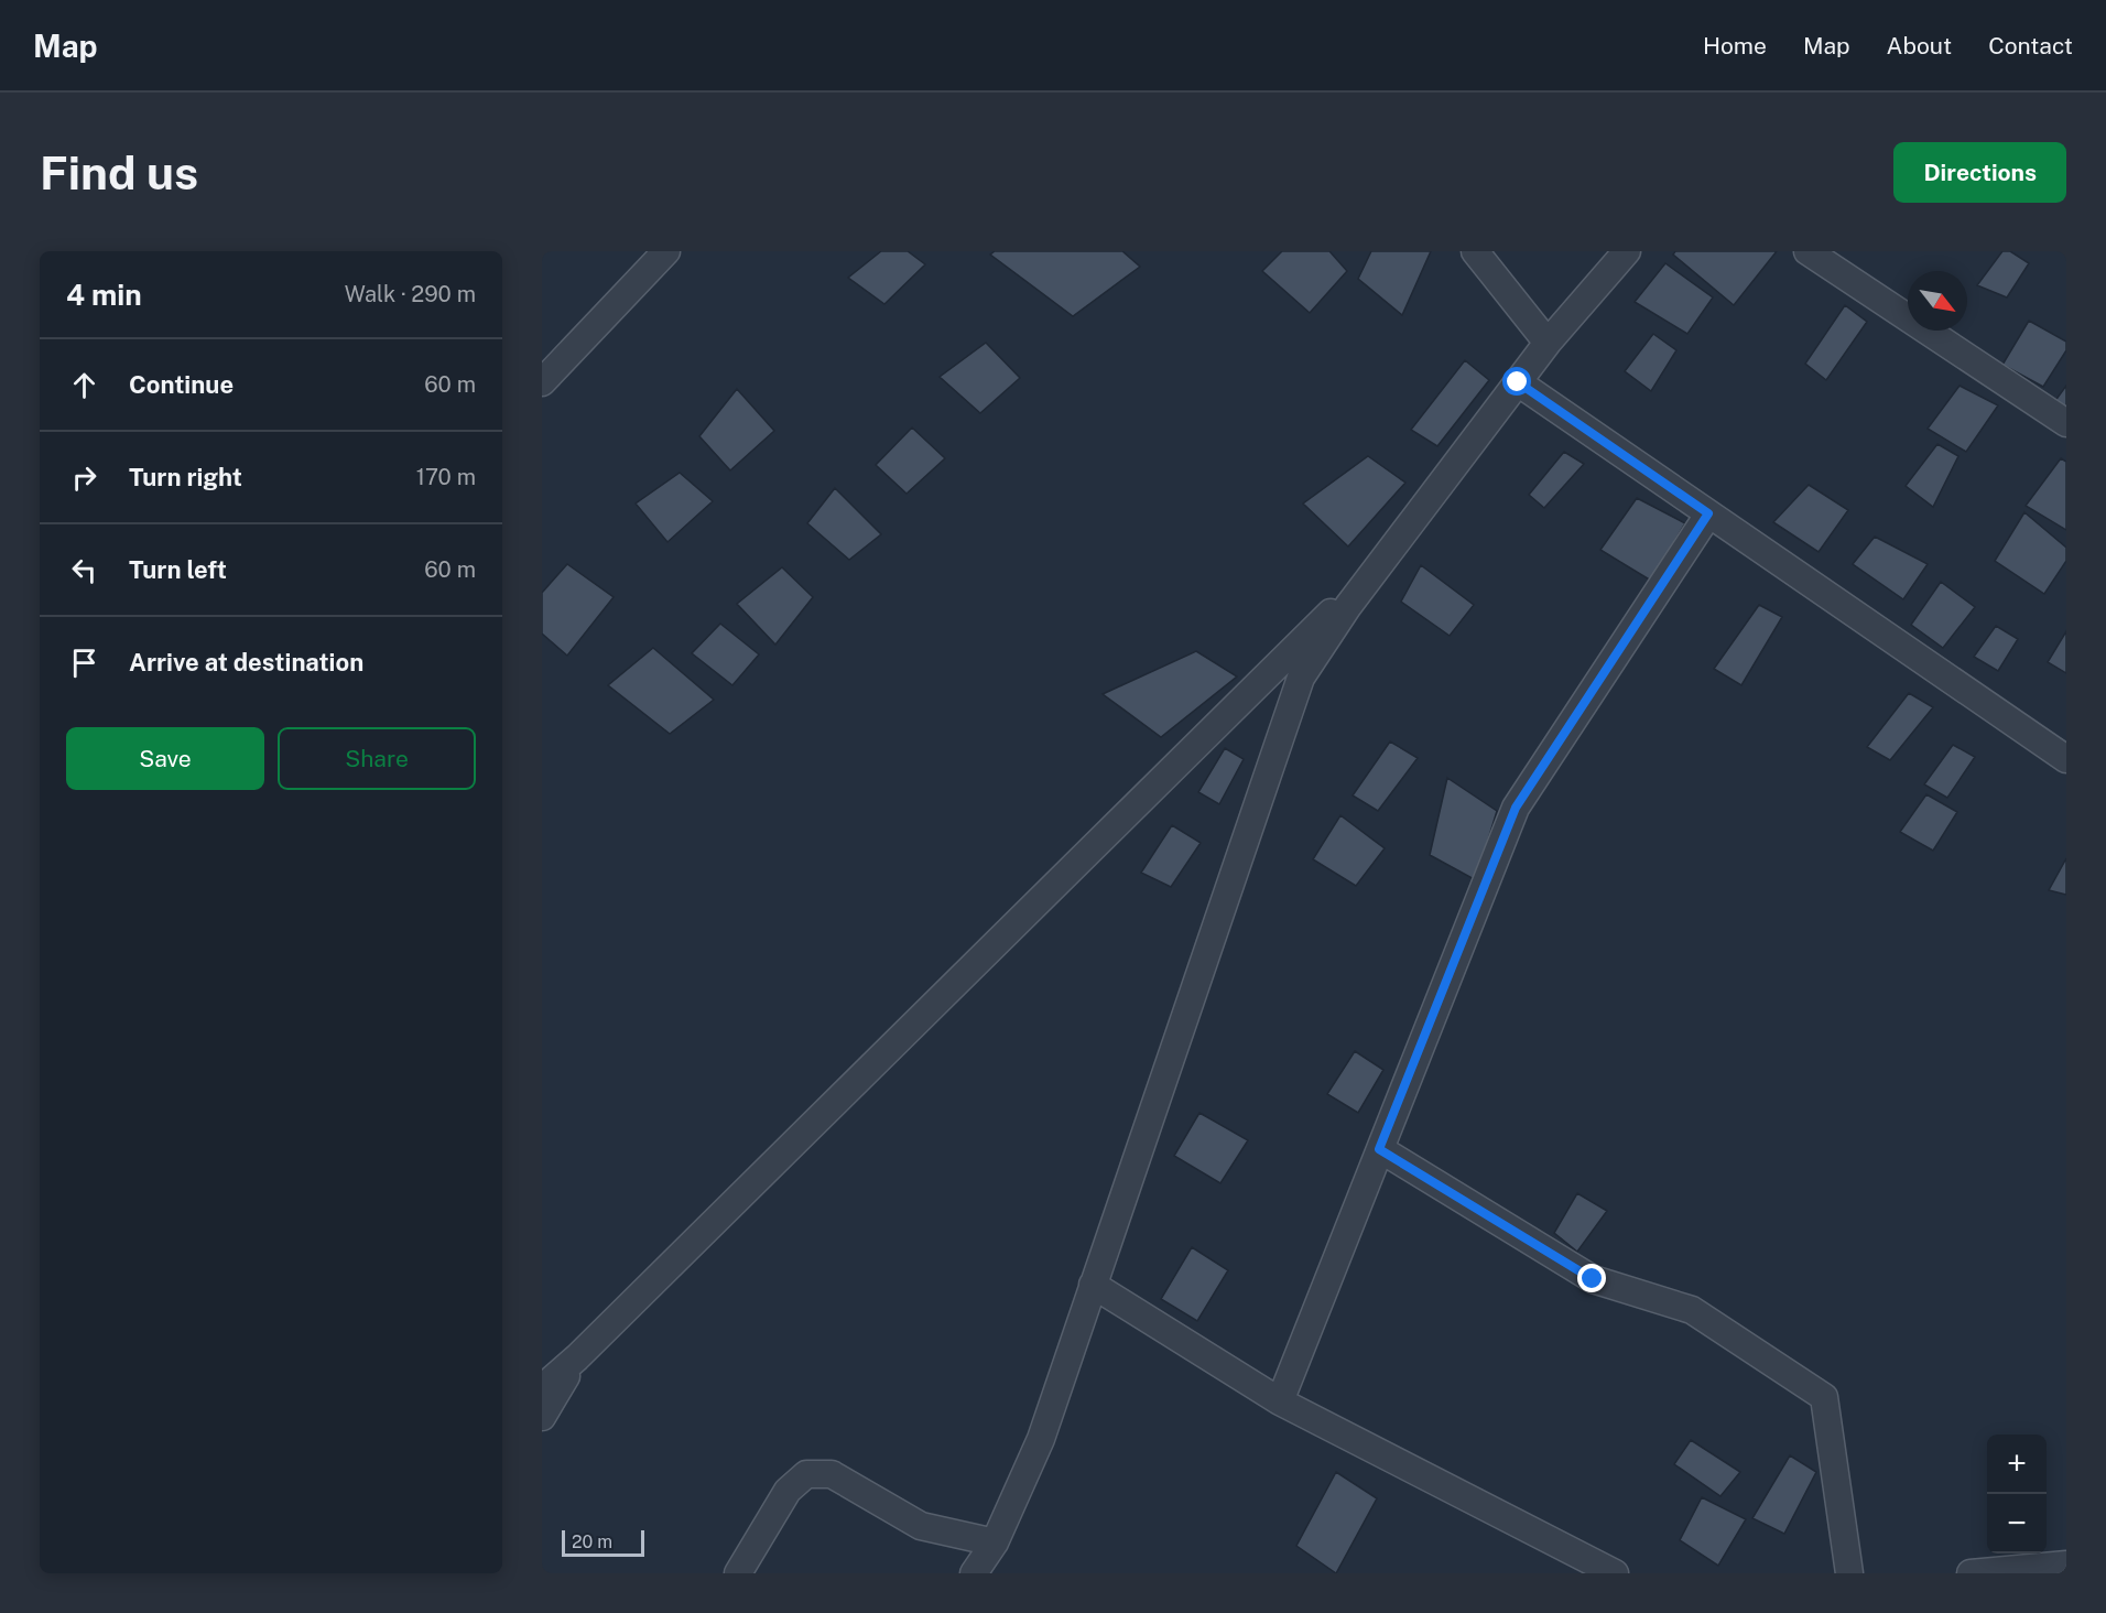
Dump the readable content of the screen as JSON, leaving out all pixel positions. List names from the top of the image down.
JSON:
{
  "scale_bar": "20 m",
  "north": "bottom right",
  "page": {
    "header": "Map",
    "nav": [
      "Home",
      "Map",
      "About",
      "Contact"
    ],
    "buttons": [
      "Directions",
      ["Save", "Share"]
    ],
    "title": "Find us",
    "heading": ["4 min", "Walk · 290 m"],
    "list": [
      ["Continue", "60 m"],
      ["Turn right", "170 m"],
      ["Turn left", "60 m"],
      "Arrive at destination"
    ],
    "map_buttons": ["+", "−"],
    "scale": "20 m"
  }
}
